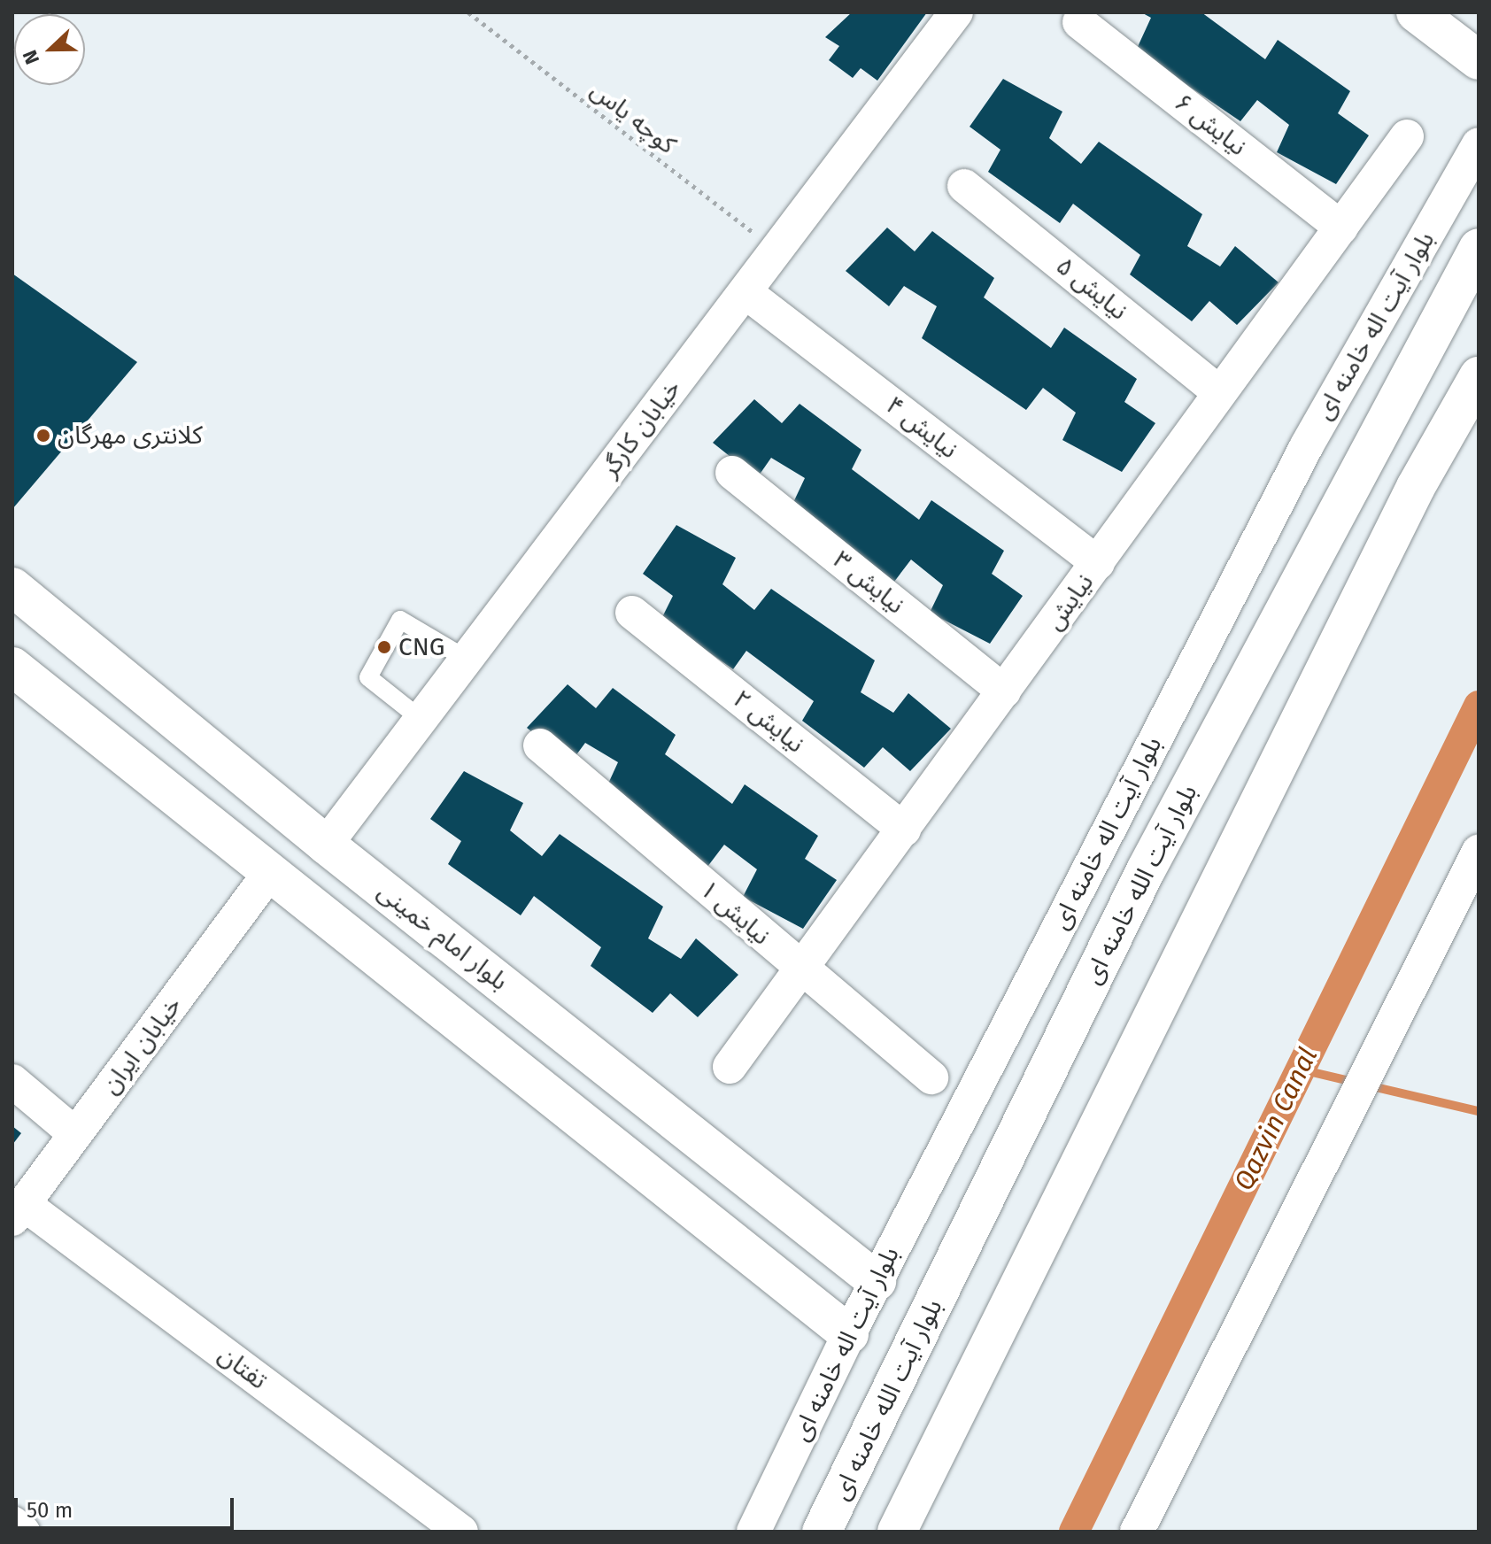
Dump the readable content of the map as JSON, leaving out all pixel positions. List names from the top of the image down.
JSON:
{
  "streets": {
    "main road": ["بلوار آیت الله خامنه ای", "بلوار امام خمینی"],
    "street": [
      "نیایش ۶",
      "نیایش ۵",
      "بلوار آیت اله خامنه ای",
      "نیایش ۴",
      "خیابان کارگر",
      "نیایش ۳",
      "نیایش",
      "نیایش ۲",
      "نیایش ۱",
      "خیابان ایران",
      "تفتان"
    ],
    "path": ["کوچه یاس"]
  },
  "crossings": [
    ["کوچه یاس", "خیابان کارگر"],
    ["نیایش ۶", "نیایش"],
    ["نیایش ۵", "نیایش"],
    ["بلوار آیت اله خامنه ای", "بلوار امام خمینی"],
    ["نیایش ۴", "خیابان کارگر"],
    ["نیایش ۴", "نیایش"],
    ["خیابان کارگر", "بلوار امام خمینی"],
    ["نیایش ۳", "نیایش"],
    ["نیایش", "نیایش ۲"],
    ["نیایش", "نیایش ۱"],
    ["خیابان ایران", "تفتان"]
  ],
  "water": ["Qazvin Canal"],
  "places": ["کلانتری مهرگان", "CNG"],
  "scale_bar": "50 m",
  "north": "left"
}
